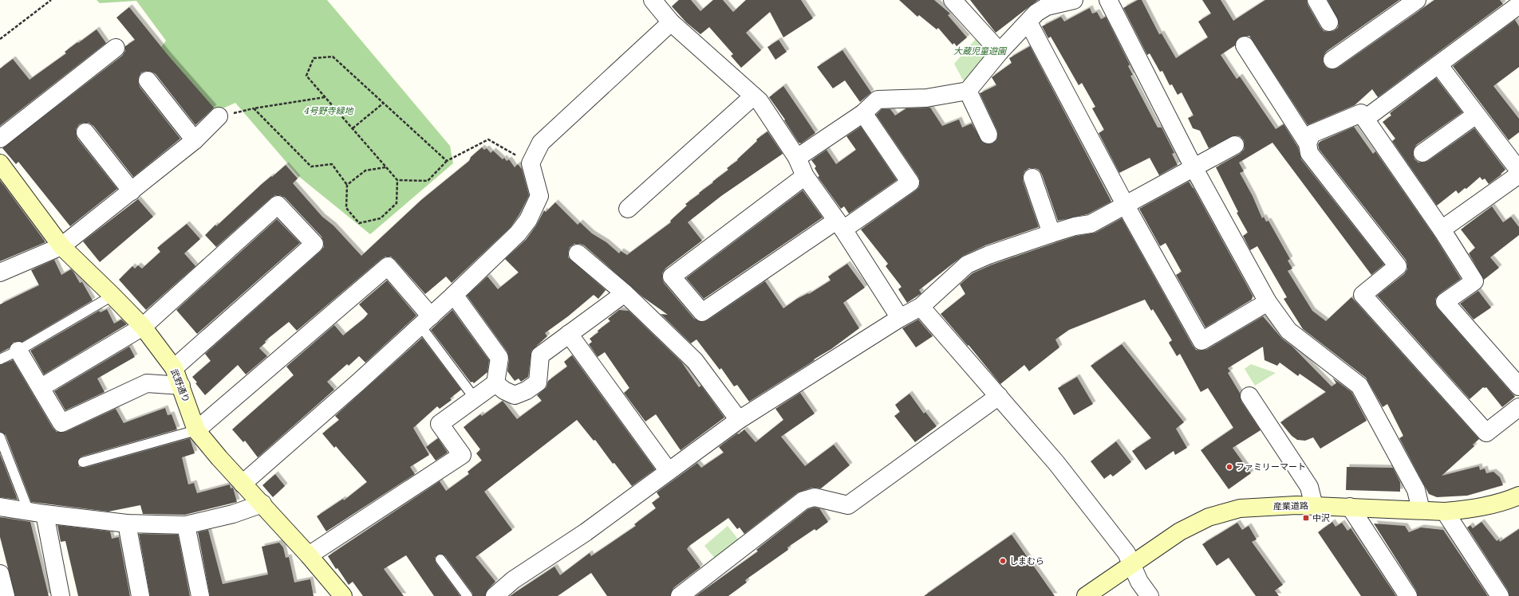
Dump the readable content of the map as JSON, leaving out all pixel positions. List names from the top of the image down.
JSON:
{
  "streets": {
    "street": ["武野通り", "産業道路"]
  },
  "parks": ["大蔵児童遊園", "4号野寺緑地"],
  "places": {
    "other": ["ファミリーマート", "しまむら"],
    "transit": ["中沢"]
  }
}
